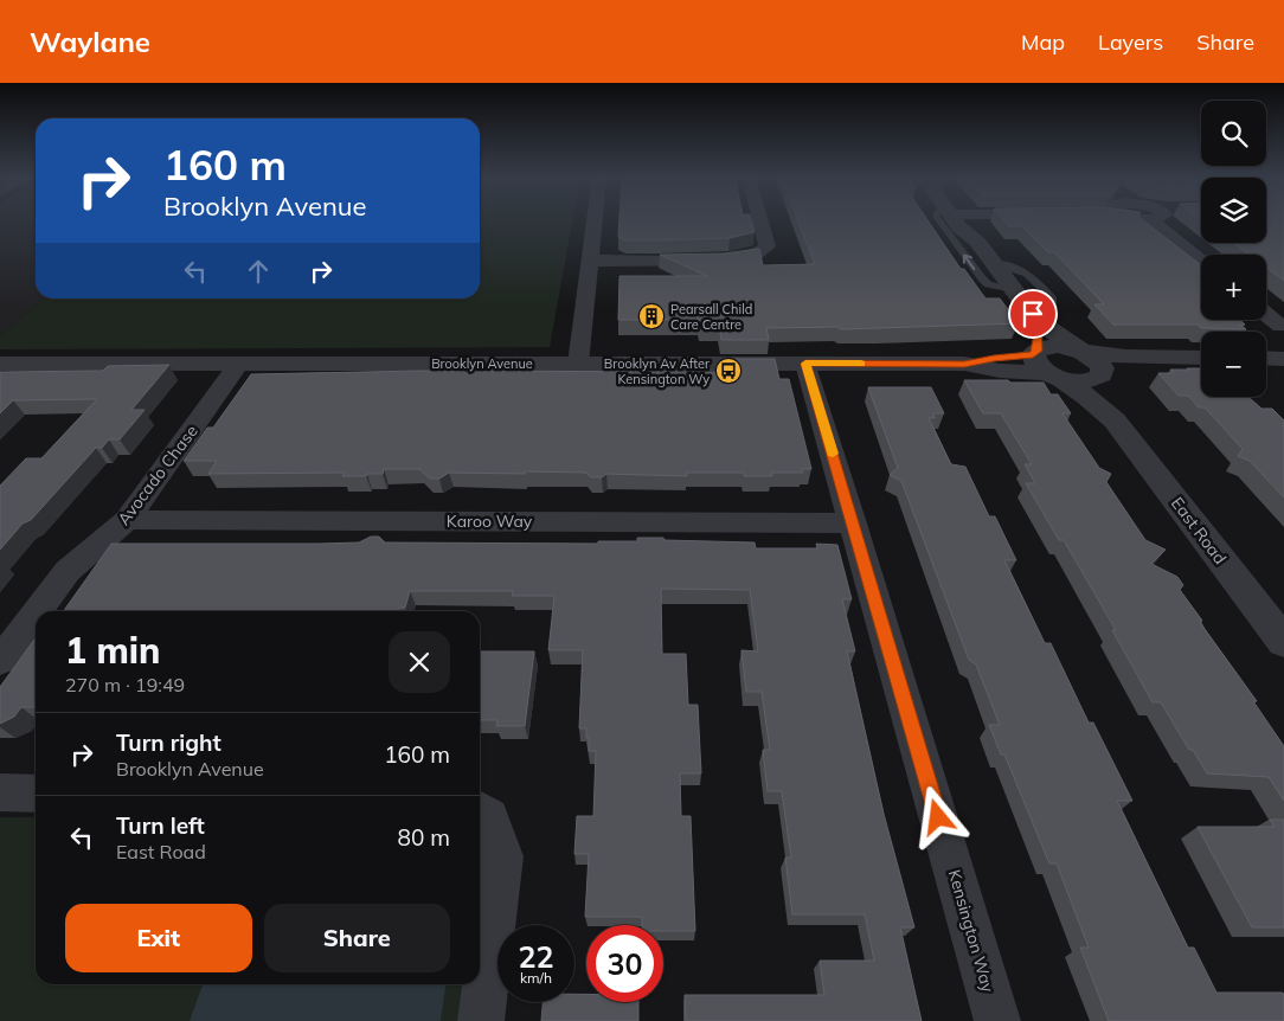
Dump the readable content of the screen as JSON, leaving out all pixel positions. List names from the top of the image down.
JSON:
{
  "streets": {
    "street": [
      "Brooklyn Avenue",
      "Avocado Chase",
      "Karoo Way",
      "East Road",
      "Kensington Way"
    ]
  },
  "crossings": [
    ["Brooklyn Avenue", "Avocado Chase"],
    ["Brooklyn Avenue", "East Road"],
    ["Brooklyn Avenue", "Kensington Way"],
    ["Avocado Chase", "Karoo Way"],
    ["Karoo Way", "Kensington Way"]
  ],
  "places": {
    "building": ["Pearsall Child Care Centre"],
    "bus stop": ["Brooklyn Av After Kensington Wy"]
  },
  "page": {
    "header": "Waylane",
    "nav": ["Map", "Layers", "Share"],
    "map_buttons": ["+", "−"],
    "turn": ["160 m", "Brooklyn Avenue"],
    "heading": ["1 min", "270 m · 19:49"],
    "list": [
      {
        "name": "Turn right",
        "note": "Brooklyn Avenue",
        "value": "160 m"
      },
      {
        "name": "Turn left",
        "note": "East Road",
        "value": "80 m"
      }
    ],
    "buttons": ["Exit", "Share"],
    "speed": "22 km/h",
    "limit": "30"
  }
}
